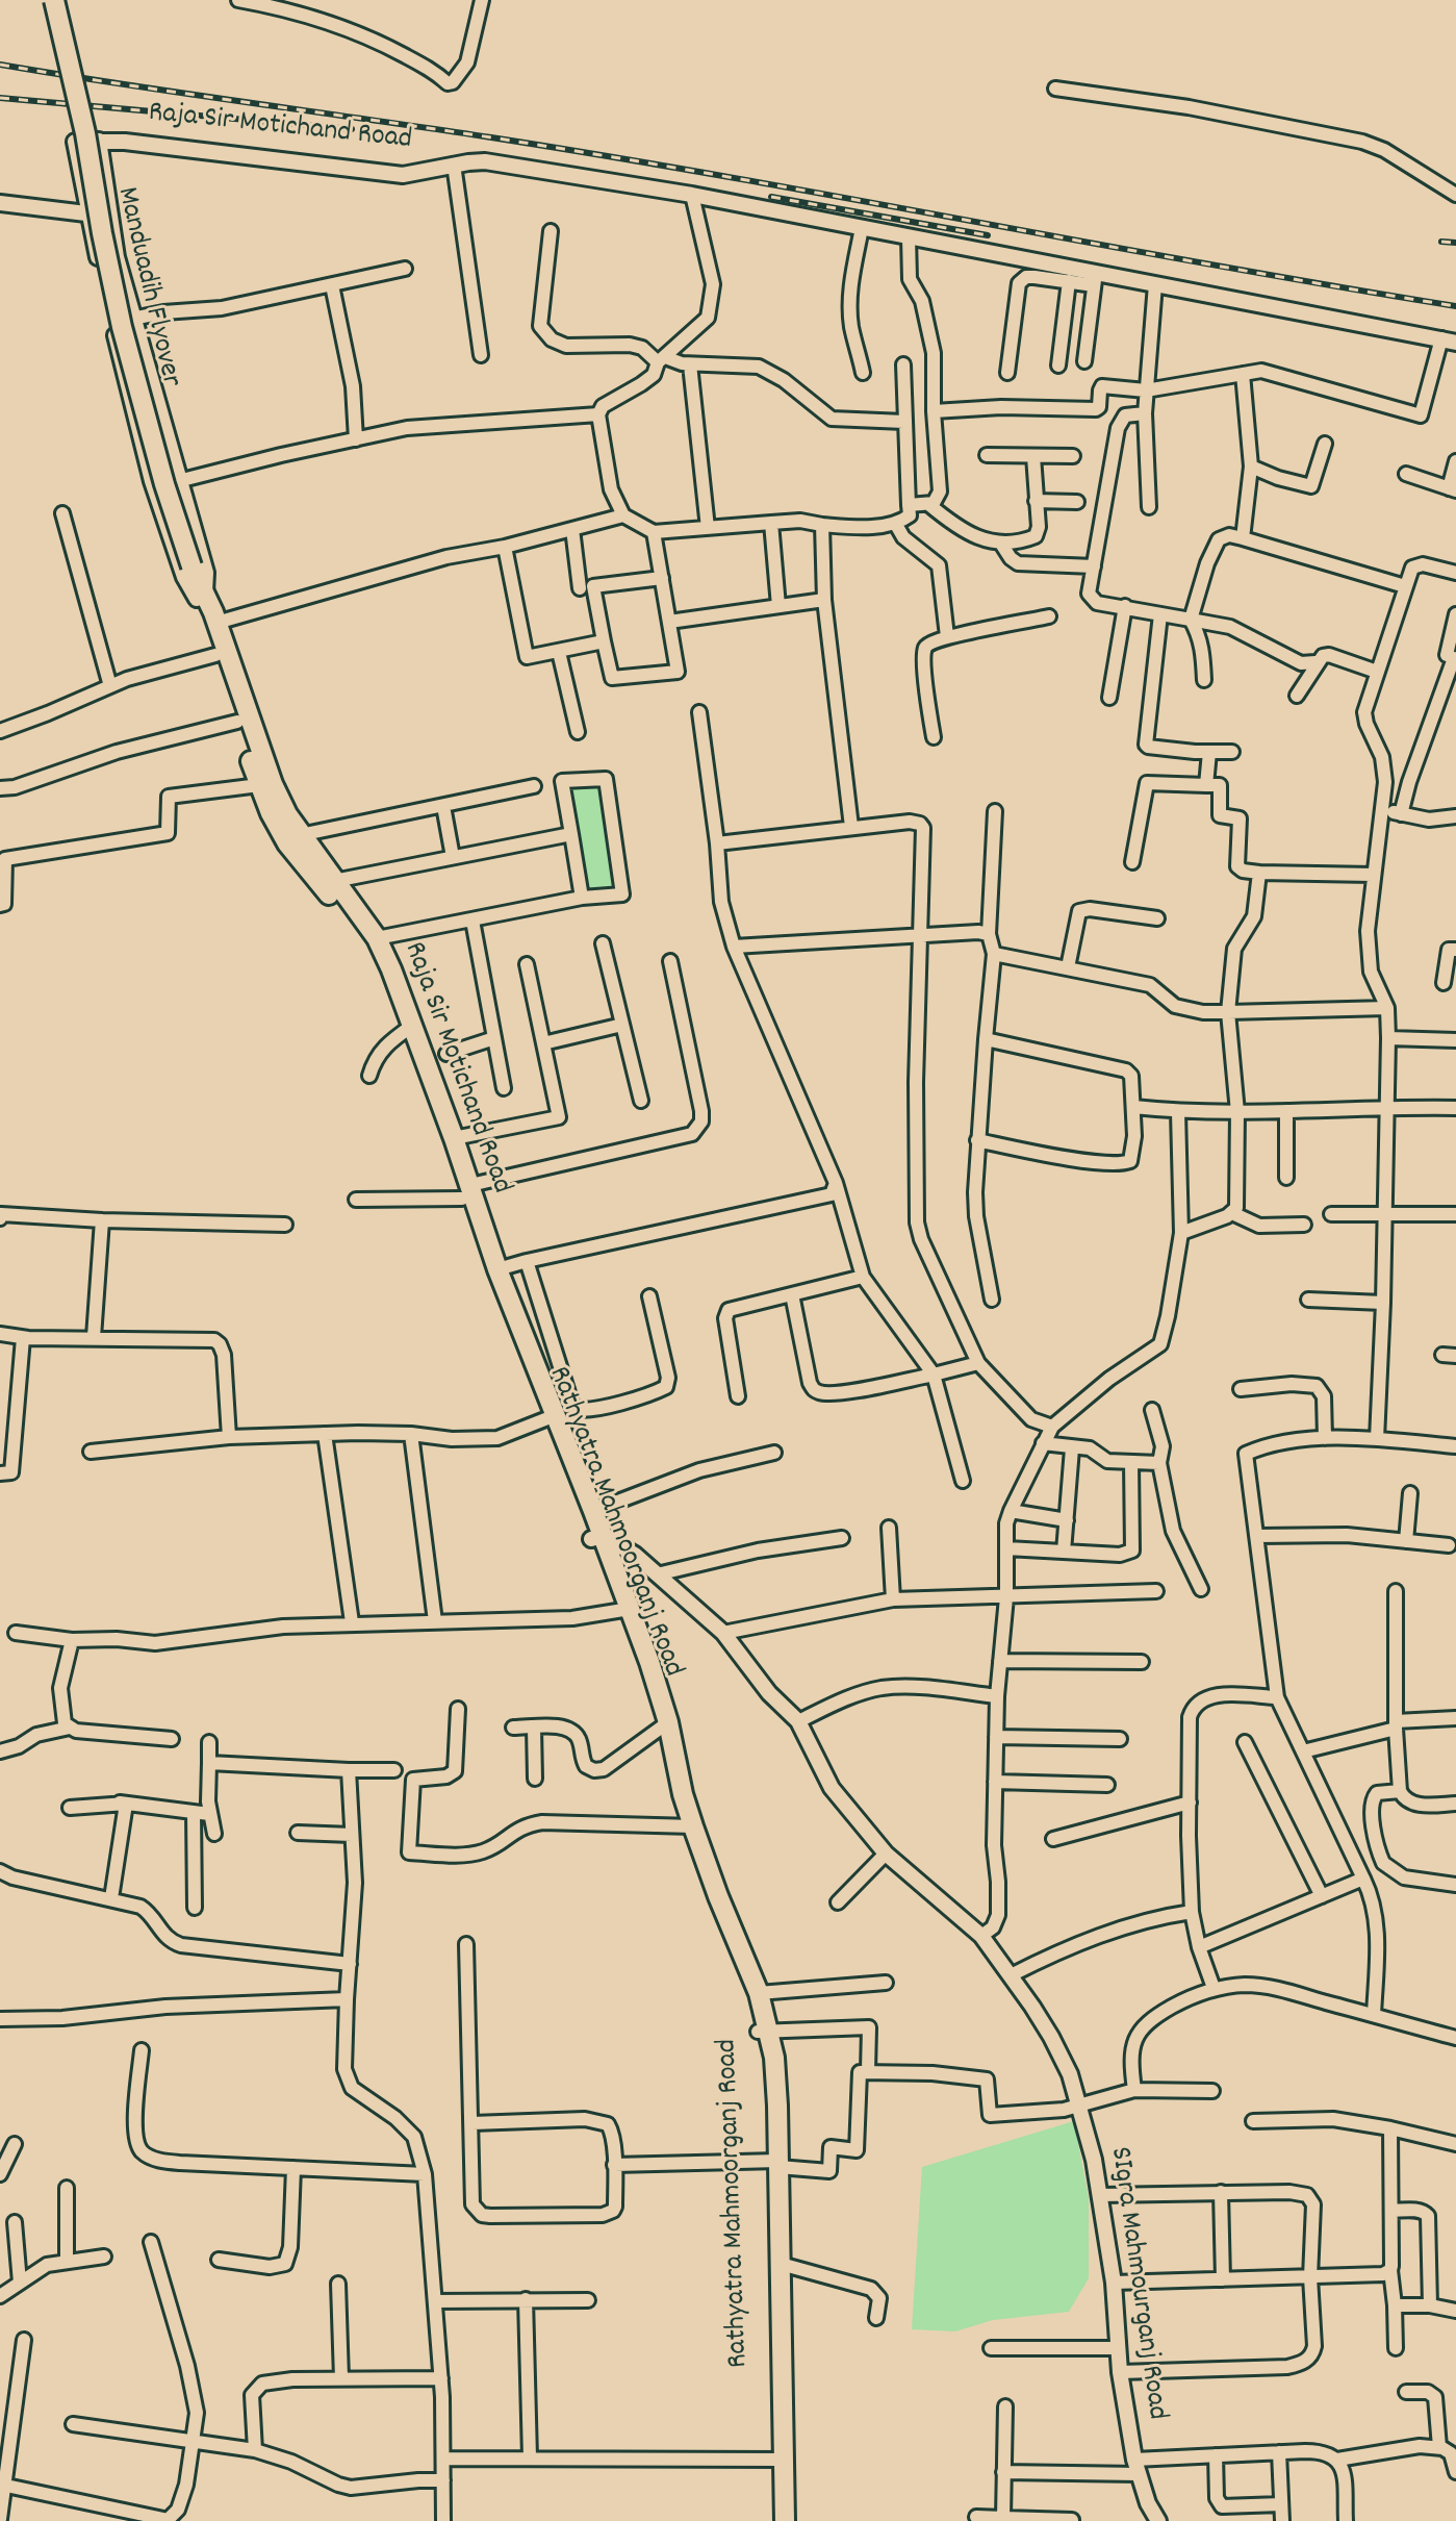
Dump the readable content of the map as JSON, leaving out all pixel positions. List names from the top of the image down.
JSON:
{
  "streets": {
    "main road": ["Raja Sir Motichand Road", "Manduadih Flyover", "Rathyatra Mahmoorganj Road"],
    "street": ["SIgra Mahmourganj Road"]
  },
  "crossings": [
    ["Raja Sir Motichand Road", "Manduadih Flyover"],
    ["Raja Sir Motichand Road", "Rathyatra Mahmoorganj Road"],
    ["Raja Sir Motichand Road", "SIgra Mahmourganj Road"],
    ["Manduadih Flyover", "Rathyatra Mahmoorganj Road"],
    ["Rathyatra Mahmoorganj Road", "SIgra Mahmourganj Road"]
  ]
}
